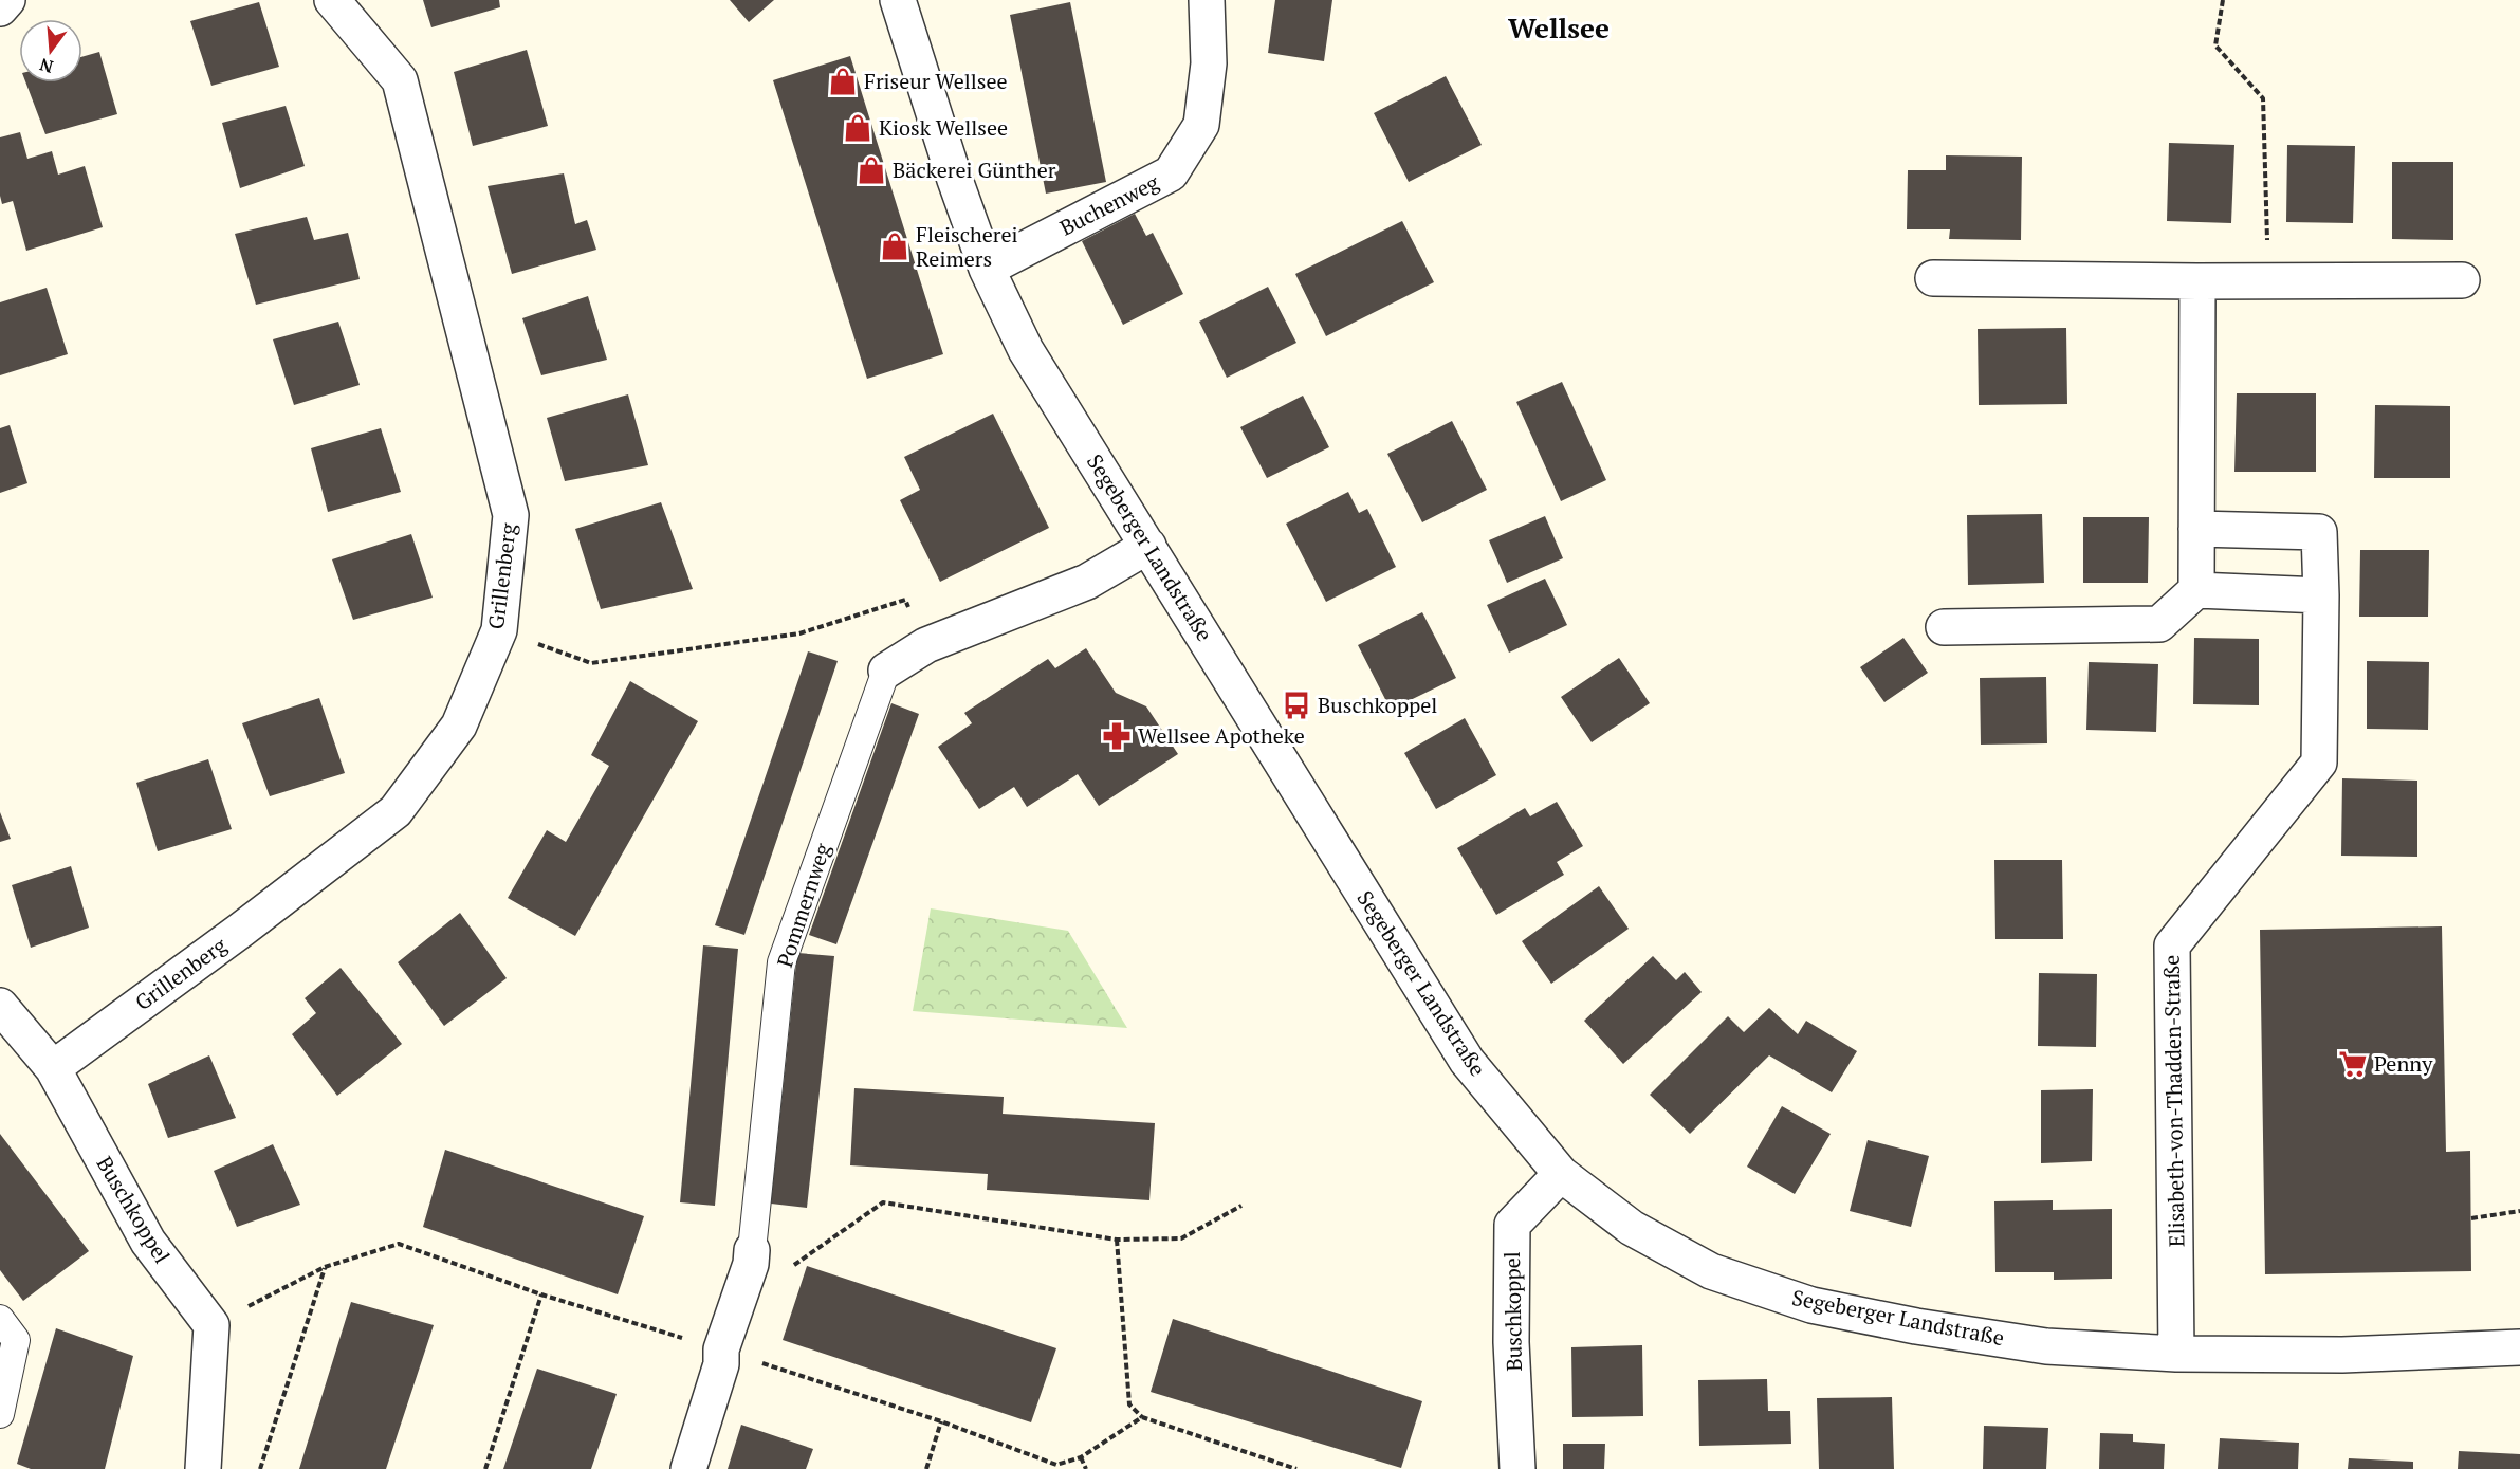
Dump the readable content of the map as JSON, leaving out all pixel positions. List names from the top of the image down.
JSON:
{
  "streets": {
    "street": [
      "Buchenweg",
      "Segeberger Landstraße",
      "Grillenberg",
      "Pommernweg",
      "Elisabeth-von-Thadden-Straße",
      "Buschkoppel"
    ]
  },
  "crossings": [
    ["Buchenweg", "Segeberger Landstraße"],
    ["Segeberger Landstraße", "Pommernweg"],
    ["Segeberger Landstraße", "Elisabeth-von-Thadden-Straße"],
    ["Segeberger Landstraße", "Buschkoppel"],
    ["Grillenberg", "Buschkoppel"]
  ],
  "districts": ["Wellsee"],
  "places": {
    "shop": [
      "Friseur Wellsee",
      "Kiosk Wellsee",
      "Bäckerei Günther",
      "Fleischerei Reimers"
    ],
    "bus stop": ["Buschkoppel"],
    "pharmacy": ["Wellsee Apotheke"],
    "supermarket": ["Penny"]
  },
  "north": "bottom"
}
